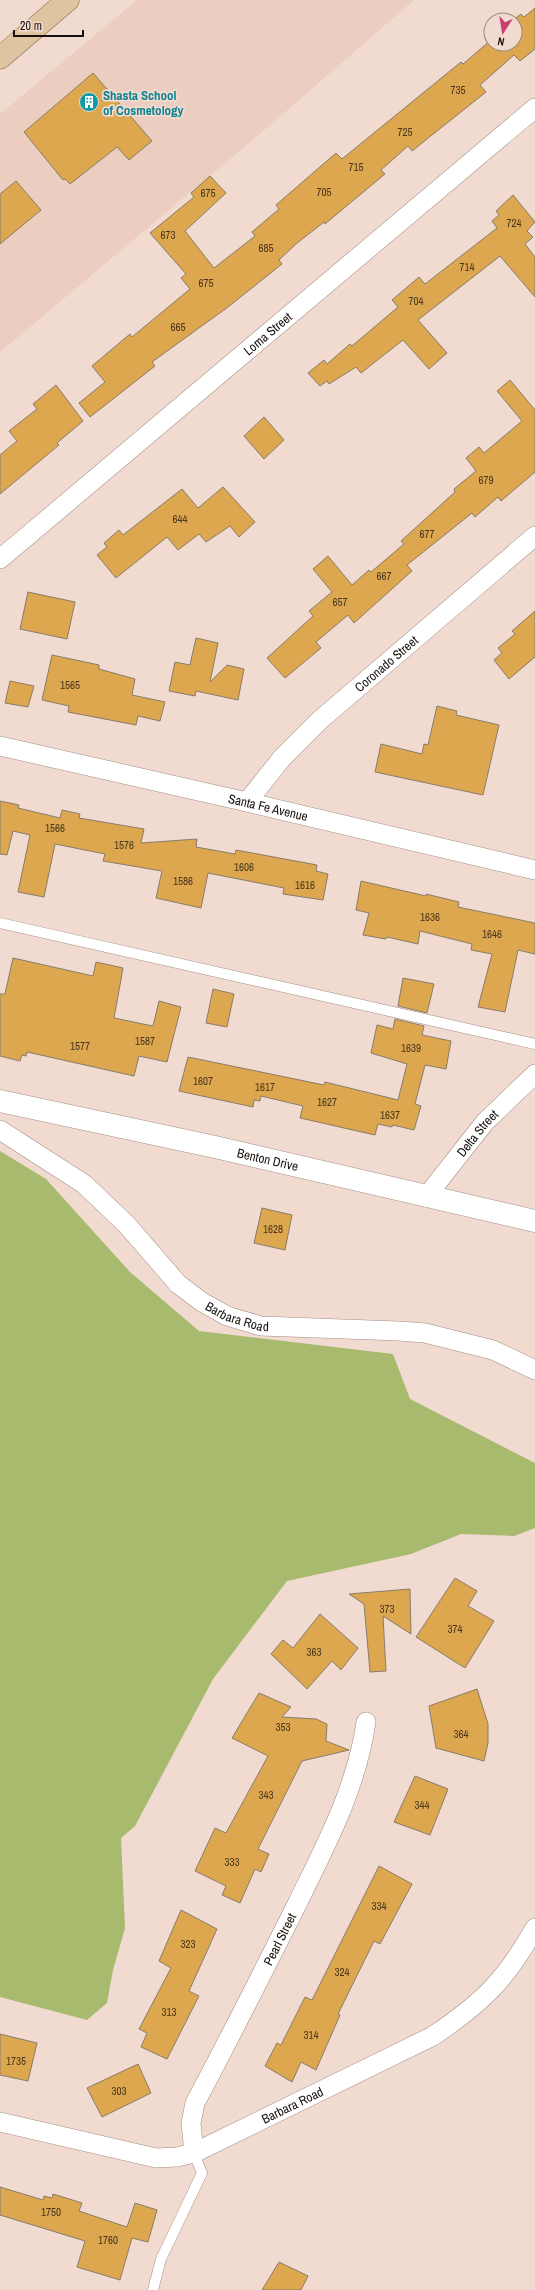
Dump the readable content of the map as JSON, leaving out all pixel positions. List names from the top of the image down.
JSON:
{
  "streets": {
    "street": [
      "Loma Street",
      "Coronado Street",
      "Santa Fe Avenue",
      "Delta Street",
      "Benton Drive",
      "Barbara Road",
      "Pearl Street"
    ]
  },
  "crossings": [
    ["Coronado Street", "Santa Fe Avenue"],
    ["Delta Street", "Benton Drive"],
    ["Barbara Road", "Pearl Street"]
  ],
  "places": {
    "building": ["Shasta School of Cosmetology"]
  },
  "house_numbers": [
    "735",
    "725",
    "715",
    "705",
    "675",
    "724",
    "673",
    "685",
    "714",
    "675",
    "704",
    "665",
    "679",
    "644",
    "677",
    "667",
    "657",
    "1565",
    "1566",
    "1576",
    "1606",
    "1586",
    "1616",
    "1636",
    "1646",
    "1587",
    "1577",
    "1639",
    "1607",
    "1617",
    "1627",
    "1637",
    "1628",
    "373",
    "374",
    "363",
    "353",
    "364",
    "343",
    "344",
    "333",
    "334",
    "323",
    "324",
    "313",
    "314",
    "1735",
    "303",
    "1750",
    "1760"
  ],
  "scale_bar": "20 m",
  "north": "bottom"
}
